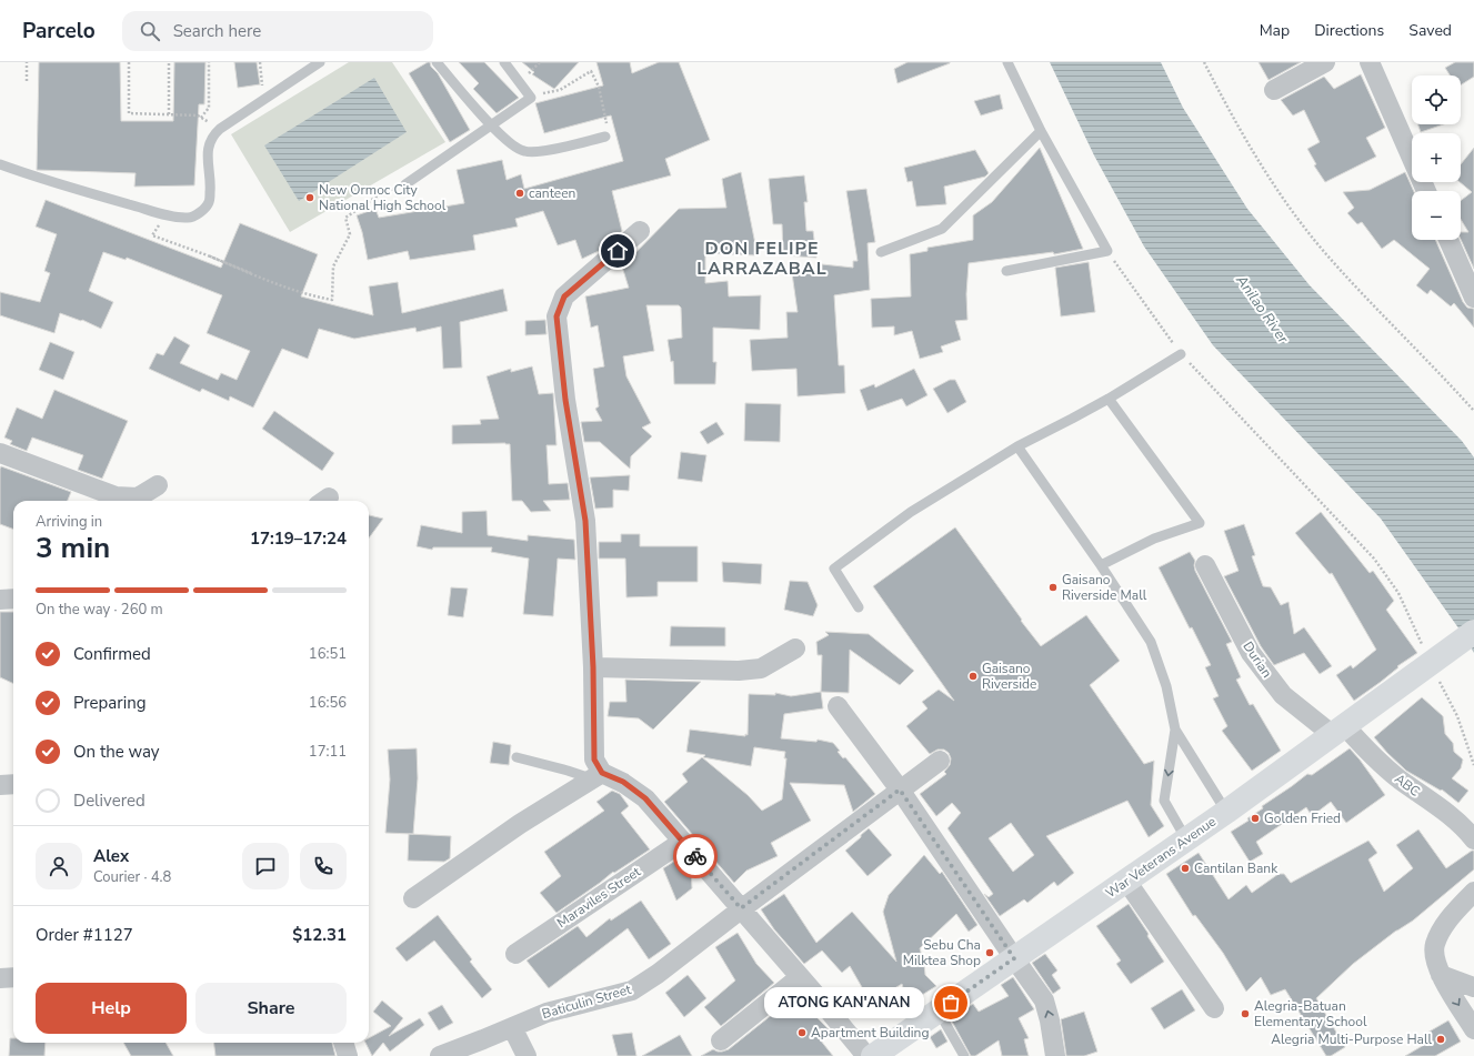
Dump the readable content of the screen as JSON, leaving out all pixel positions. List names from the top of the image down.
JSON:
{
  "streets": {
    "main road": ["War Veterans Avenue"],
    "street": [
      "Durian",
      "ABC",
      "Maraviles Street",
      "Baticulin Street"
    ]
  },
  "crossings": [
    ["Durian", "ABC"],
    ["Durian", "War Veterans Avenue"],
    ["ABC", "War Veterans Avenue"]
  ],
  "districts": ["DON FELIPE LARRAZABAL"],
  "water": ["Anilao River"],
  "places": [
    "canteen",
    "New Ormoc City National High School",
    "Gaisano Riverside Mall",
    "Gaisano Riverside",
    "Golden Fried",
    "Cantilan Bank",
    "Sebu Cha Milktea Shop",
    "ATONG KAN'ANAN",
    "Alegria-Batuan Elementary School",
    "Apartment Building",
    "Alegria Multi-Purpose Hall"
  ],
  "page": {
    "header": "Parcelo",
    "search": "Search here",
    "nav": ["Map", "Directions", "Saved"],
    "map_buttons": ["+", "−"],
    "heading": ["3 min", "Arriving in", "17:19–17:24"],
    "panel": [
      "Alex",
      "Courier · 4.8",
      "Order #1127",
      "$12.31"
    ],
    "bar": "On the way · 260 m",
    "list": [
      ["Confirmed", "16:51"],
      ["Preparing", "16:56"],
      ["On the way", "17:11"],
      "Delivered"
    ],
    "buttons": ["Help", "Share"],
    "bubble": "ATONG KAN'ANAN"
  }
}
